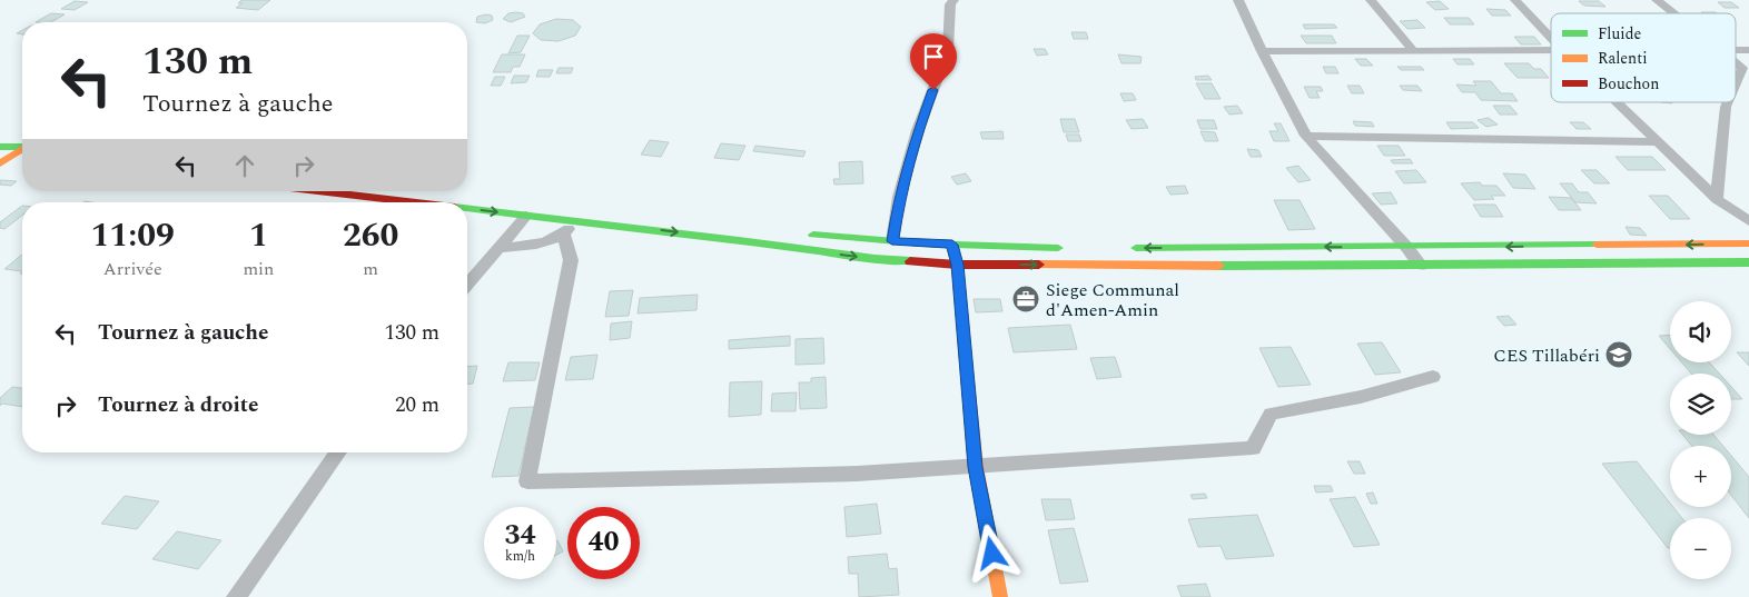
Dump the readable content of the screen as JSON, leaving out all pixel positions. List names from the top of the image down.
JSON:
{
  "places": {
    "office": ["Siege Communal d'Amen-Amin"],
    "school or university": ["CES Tillabéri"]
  },
  "legend": ["Fluide", "Ralenti", "Bouchon"],
  "page": {
    "turn": ["130 m", "Tournez à gauche"],
    "eta": [
      "11:09",
      "Arrivée",
      "1",
      "min",
      "260",
      "m"
    ],
    "list": [
      {
        "name": "Tournez à gauche",
        "value": "130 m"
      },
      {
        "name": "Tournez à droite",
        "value": "20 m"
      }
    ],
    "map_buttons": ["+", "−"],
    "speed": "34 km/h",
    "limit": "40"
  }
}
